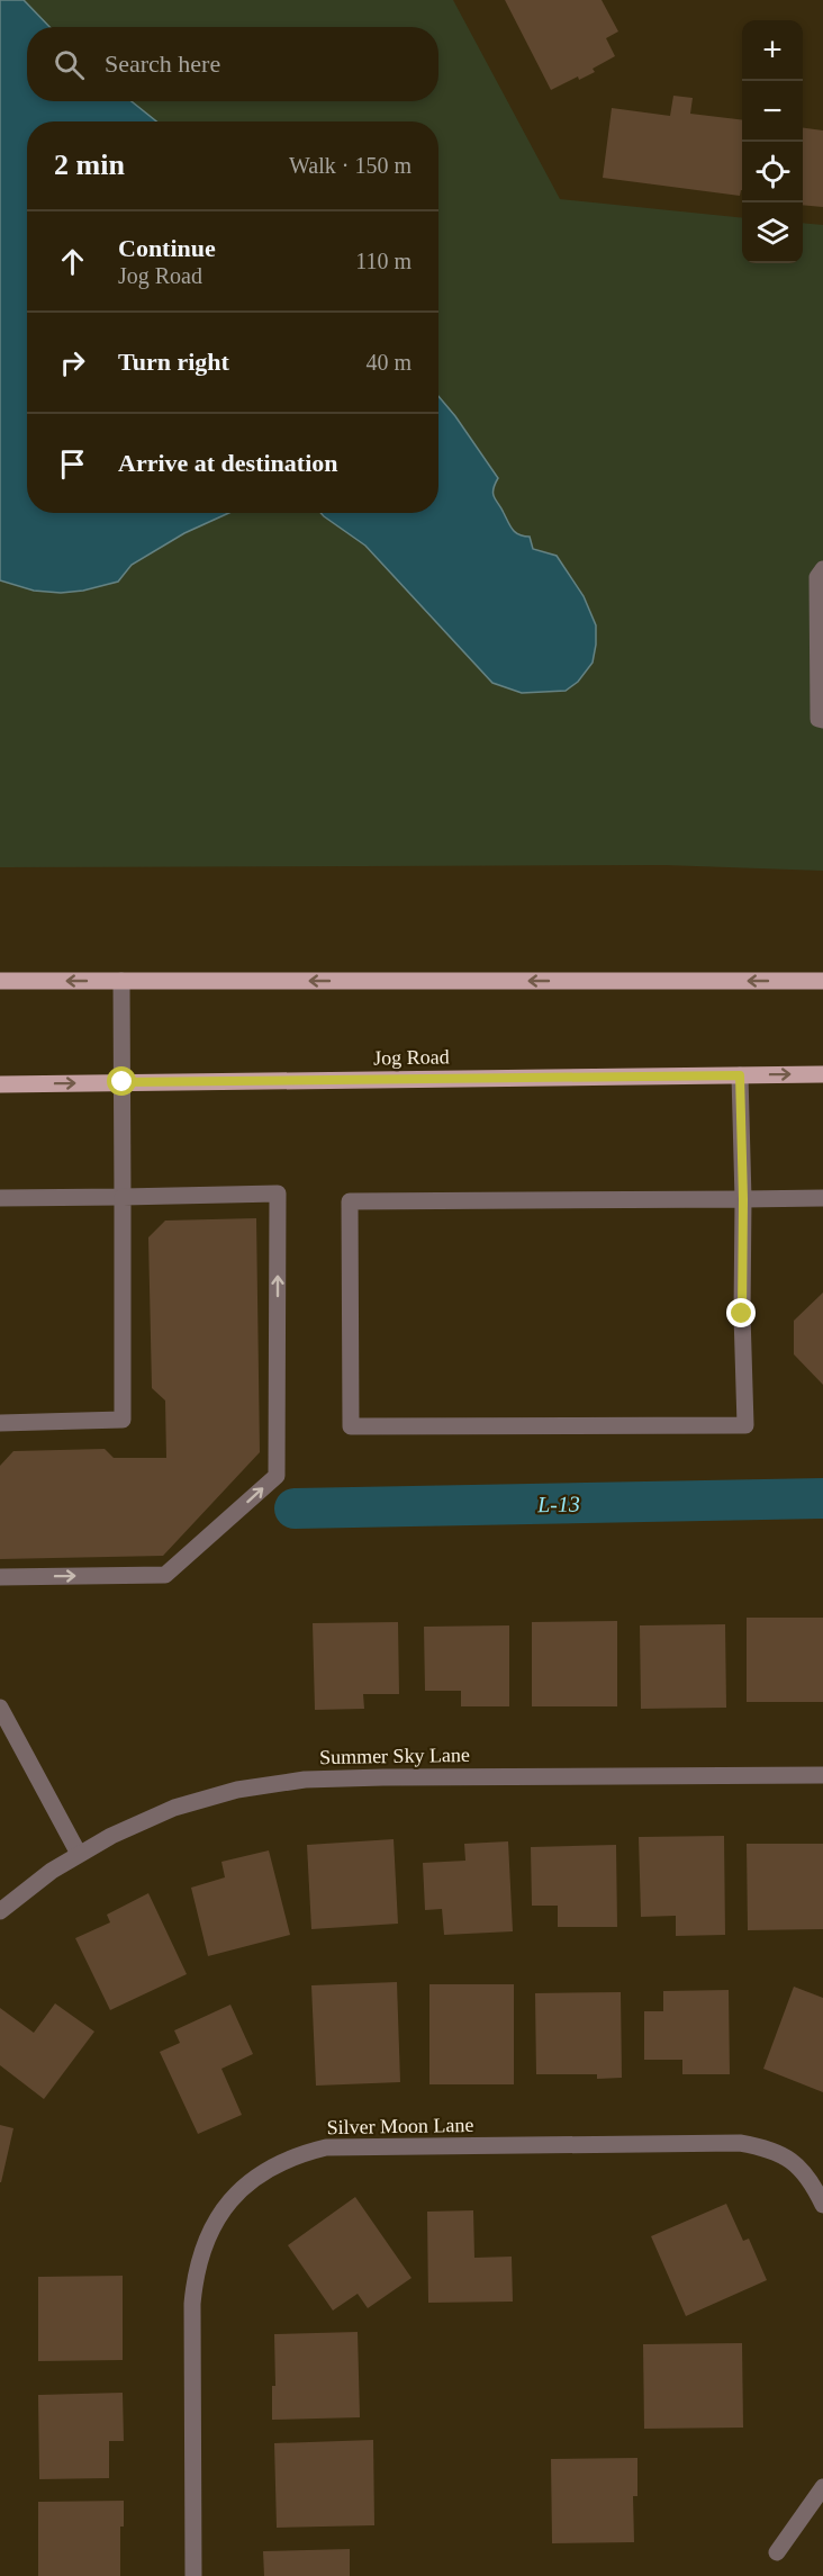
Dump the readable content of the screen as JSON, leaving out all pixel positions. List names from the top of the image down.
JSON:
{
  "streets": {
    "main road": ["Jog Road"],
    "street": ["Summer Sky Lane", "Silver Moon Lane"]
  },
  "water": ["L-13"],
  "page": {
    "map_buttons": ["+", "−"],
    "search": "Search here",
    "heading": ["2 min", "Walk · 150 m"],
    "list": [
      ["Continue", "Jog Road", "110 m"],
      ["Turn right", "40 m"],
      "Arrive at destination"
    ]
  }
}
